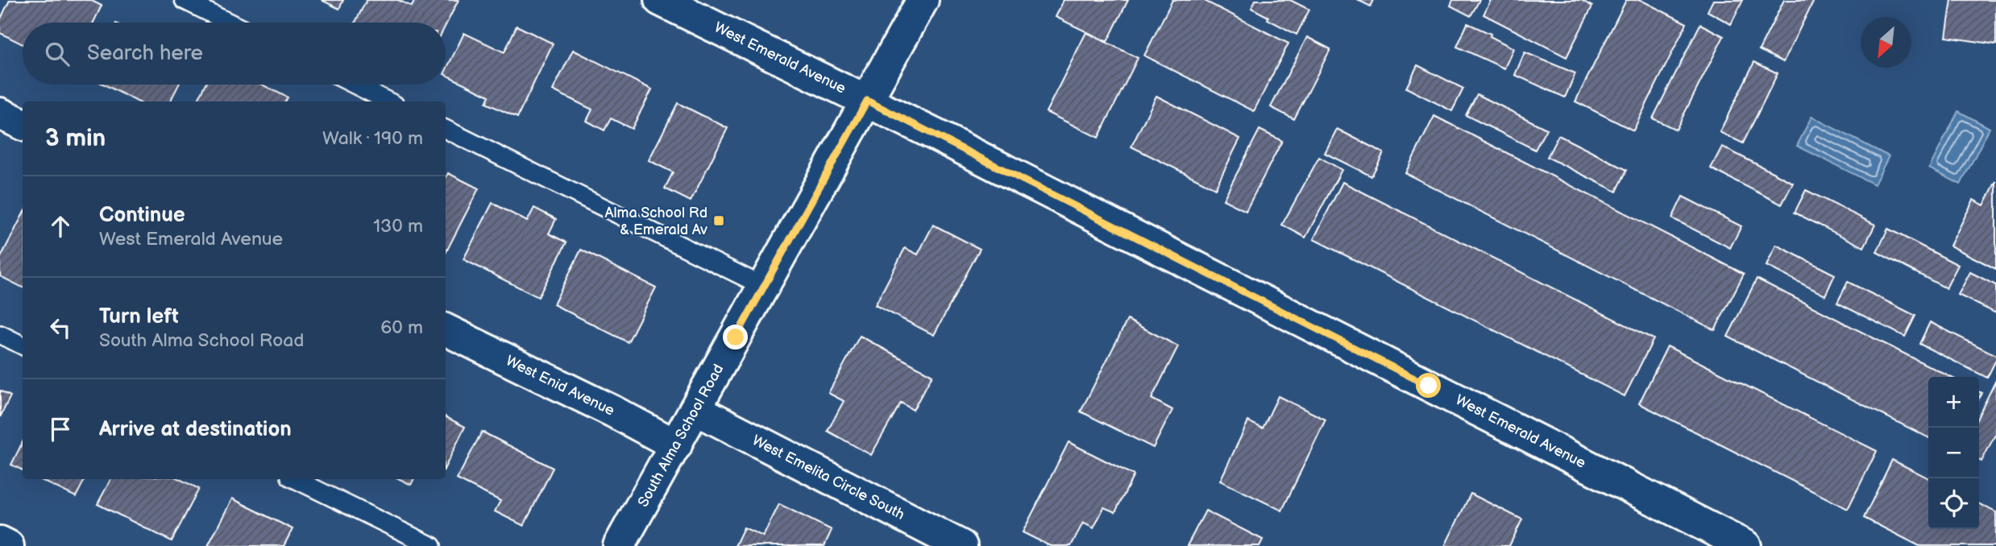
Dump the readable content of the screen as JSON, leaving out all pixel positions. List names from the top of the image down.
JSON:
{
  "streets": {
    "street": [
      "West Emerald Avenue",
      "West Enid Avenue",
      "South Alma School Road",
      "West Emelita Circle South"
    ]
  },
  "crossings": [
    ["West Emerald Avenue", "South Alma School Road"],
    ["West Enid Avenue", "South Alma School Road"],
    ["South Alma School Road", "West Emelita Circle South"]
  ],
  "places": {
    "transit": ["Alma School Rd & Emerald Av"]
  },
  "north": "bottom left",
  "page": {
    "search": "Search here",
    "heading": ["3 min", "Walk · 190 m"],
    "list": [
      ["Continue", "West Emerald Avenue", "130 m"],
      ["Turn left", "South Alma School Road", "60 m"],
      "Arrive at destination"
    ],
    "map_buttons": ["+", "−"]
  }
}
